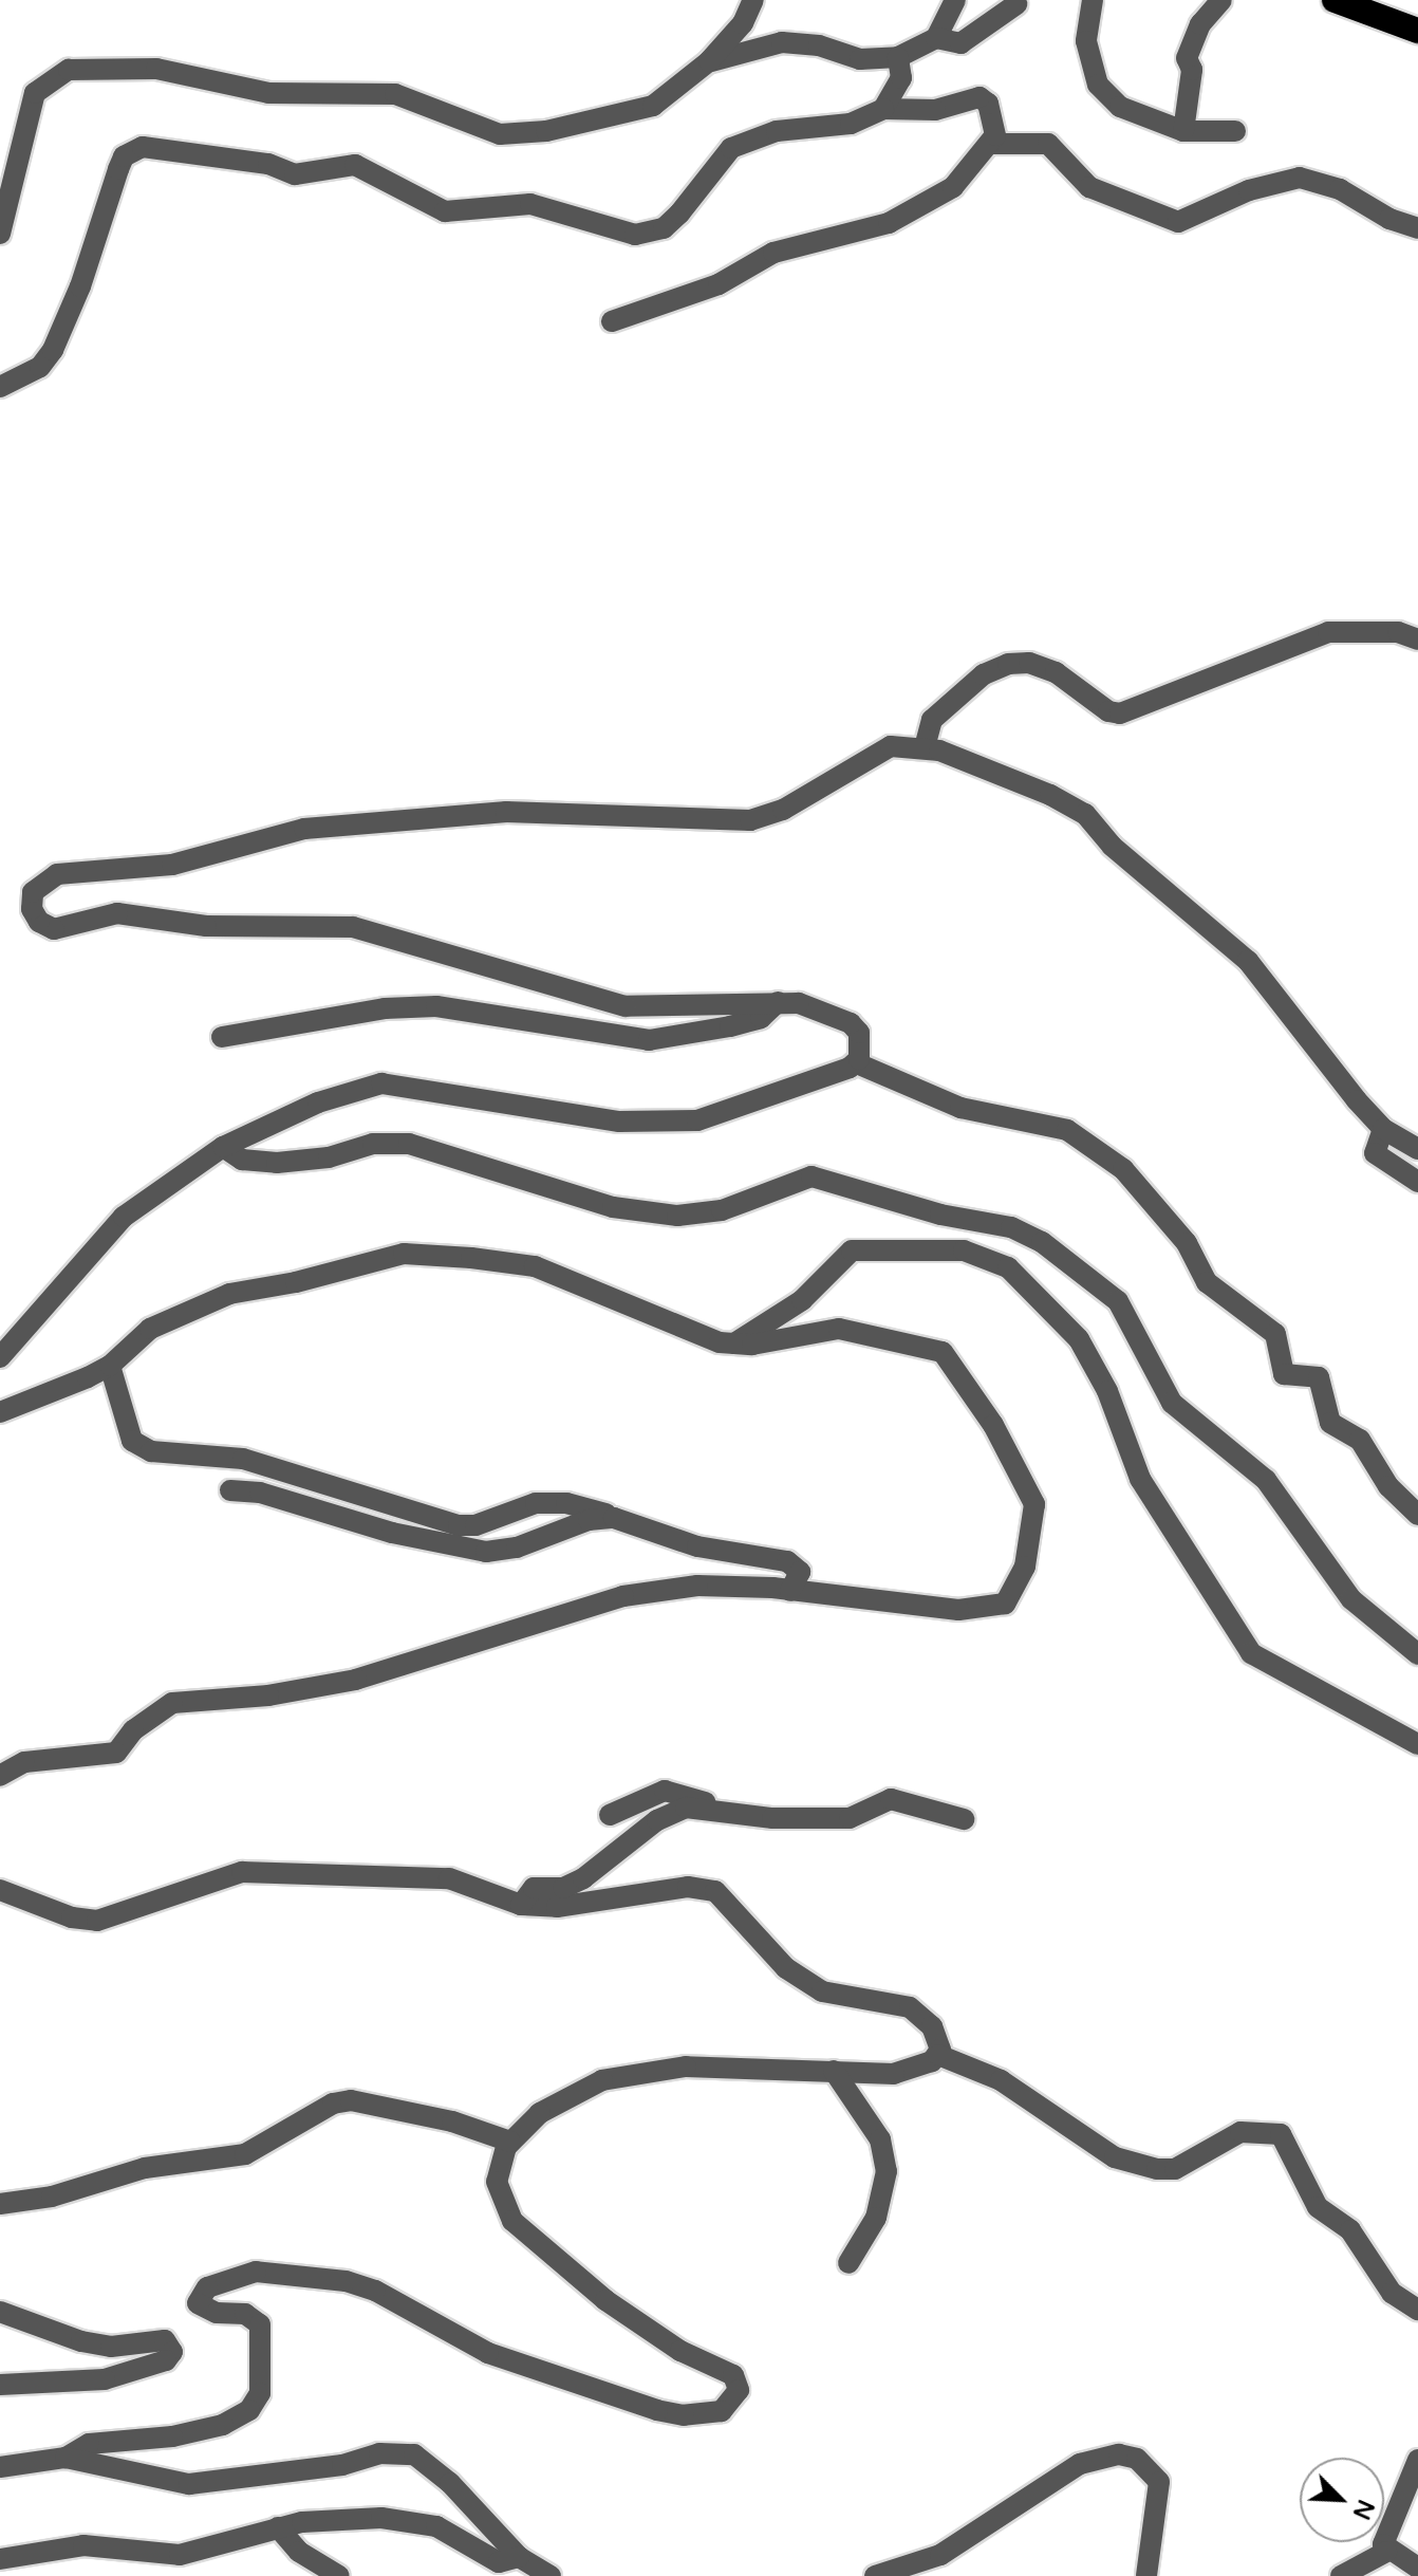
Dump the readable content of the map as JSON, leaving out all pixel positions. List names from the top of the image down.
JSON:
{
  "north": "bottom right"
}
